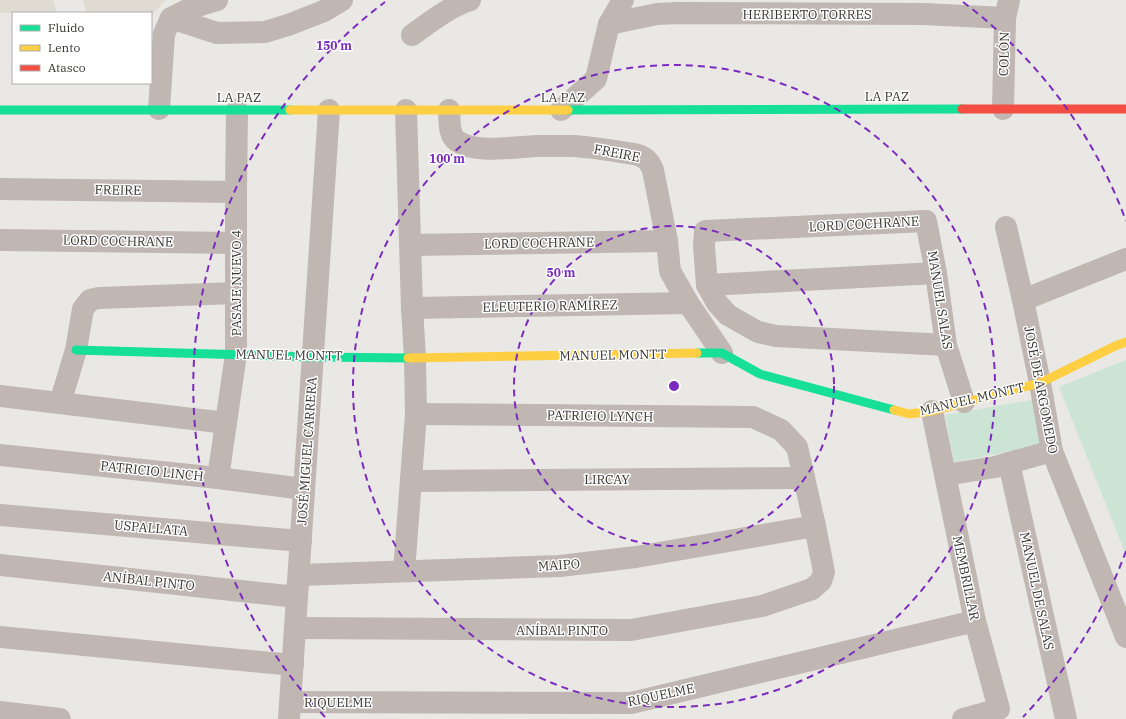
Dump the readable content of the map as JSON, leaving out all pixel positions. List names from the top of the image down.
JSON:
{
  "streets": {
    "street": [
      "HERIBERTO TORRES",
      "COLÓN",
      "LA PAZ",
      "FREIRE",
      "LORD COCHRANE",
      "PASAJE NUEVO 4",
      "MANUEL SALAS",
      "ELEUTERIO RAMÍREZ",
      "MANUEL MONTT",
      "JOSÉ DE ARGOMEDO",
      "PATRICIO LYNCH",
      "JOSÉ MIGUEL CARRERA",
      "PATRICIO LINCH",
      "LIRCAY",
      "USPALLATA",
      "MAIPO",
      "MEMBRILLAR",
      "ANÍBAL PINTO",
      "MANUEL DE SALAS",
      "RIQUELME"
    ]
  },
  "crossings": [
    ["HERIBERTO TORRES", "COLÓN"],
    ["COLÓN", "LA PAZ"],
    ["LA PAZ", "FREIRE"],
    ["LA PAZ", "PASAJE NUEVO 4"],
    ["LA PAZ", "JOSÉ MIGUEL CARRERA"],
    ["FREIRE", "LORD COCHRANE"],
    ["FREIRE", "PASAJE NUEVO 4"],
    ["FREIRE", "ELEUTERIO RAMÍREZ"],
    ["FREIRE", "MANUEL MONTT"],
    ["LORD COCHRANE", "PASAJE NUEVO 4"],
    ["LORD COCHRANE", "MANUEL SALAS"],
    ["PASAJE NUEVO 4", "MANUEL MONTT"],
    ["PASAJE NUEVO 4", "PATRICIO LINCH"],
    ["MANUEL SALAS", "MANUEL MONTT"],
    ["MANUEL MONTT", "JOSÉ DE ARGOMEDO"],
    ["MANUEL MONTT", "JOSÉ MIGUEL CARRERA"],
    ["MANUEL MONTT", "MEMBRILLAR"],
    ["PATRICIO LYNCH", "LIRCAY"],
    ["JOSÉ MIGUEL CARRERA", "PATRICIO LINCH"],
    ["JOSÉ MIGUEL CARRERA", "USPALLATA"],
    ["JOSÉ MIGUEL CARRERA", "MAIPO"],
    ["JOSÉ MIGUEL CARRERA", "ANÍBAL PINTO"],
    ["JOSÉ MIGUEL CARRERA", "RIQUELME"],
    ["MAIPO", "ANÍBAL PINTO"],
    ["MEMBRILLAR", "RIQUELME"]
  ],
  "legend": ["Fluido", "Lento", "Atasco"],
  "rings": ["150 m", "100 m", "50 m"]
}
